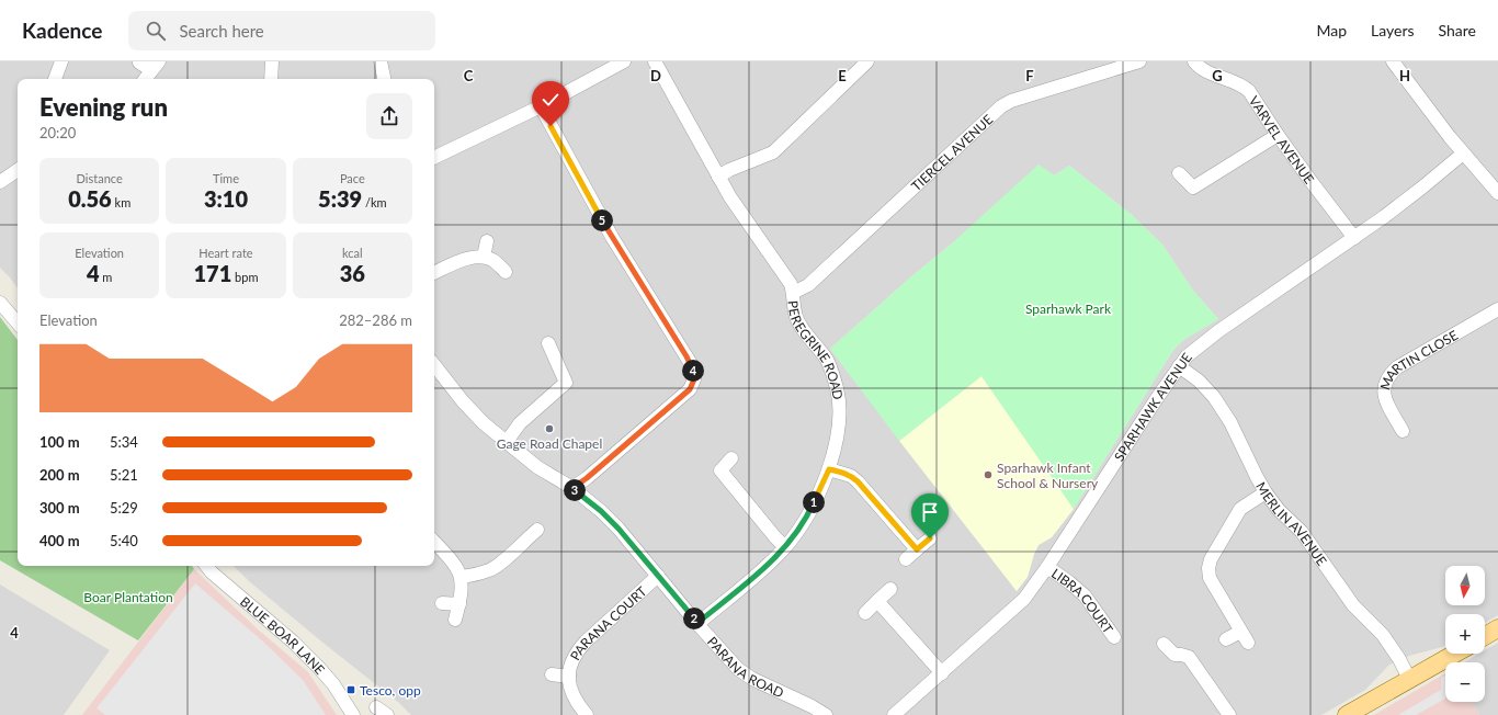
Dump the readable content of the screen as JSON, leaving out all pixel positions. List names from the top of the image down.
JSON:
{
  "streets": {
    "street": [
      "VARVEL AVENUE",
      "TIERCEL AVENUE",
      "PEREGRINE ROAD",
      "MARTIN CLOSE",
      "SPARHAWK AVENUE",
      "MERLIN AVENUE",
      "LIBRA COURT",
      "PARANA COURT",
      "BLUE BOAR LANE",
      "PARANA ROAD"
    ]
  },
  "crossings": [
    ["VARVEL AVENUE", "SPARHAWK AVENUE"],
    ["TIERCEL AVENUE", "PEREGRINE ROAD"],
    ["PEREGRINE ROAD", "PARANA ROAD"],
    ["SPARHAWK AVENUE", "MERLIN AVENUE"],
    ["SPARHAWK AVENUE", "LIBRA COURT"],
    ["PARANA COURT", "PARANA ROAD"]
  ],
  "parks": ["Sparhawk Park", "Boar Plantation"],
  "places": {
    "other": ["Gage Road Chapel", "Sparhawk Infant School & Nursery"],
    "transit": ["Tesco, opp"]
  },
  "north": "bottom",
  "page": {
    "header": "Kadence",
    "search": "Search here",
    "nav": ["Map", "Layers", "Share"],
    "heading": ["Evening run", "20:20"],
    "stats": [
      ["Distance", "0.56 km"],
      ["Time", "3:10"],
      ["Pace", "5:39 /km"],
      ["Elevation", "4 m"],
      ["Heart rate", "171 bpm"],
      ["kcal", "36"]
    ],
    "pins": [
      "5",
      "4",
      "3",
      "1",
      "2"
    ],
    "chart": ["Elevation", "282–286 m"],
    "list": [
      {
        "name": "100 m",
        "note": "5:34"
      },
      {
        "name": "200 m",
        "note": "5:21"
      },
      {
        "name": "300 m",
        "note": "5:29"
      },
      {
        "name": "400 m",
        "note": "5:40"
      }
    ],
    "map_buttons": ["+", "−"]
  },
  "grid": {
    "columns": [
      "C",
      "D",
      "E",
      "F",
      "G",
      "H"
    ],
    "rows": ["4"]
  }
}
